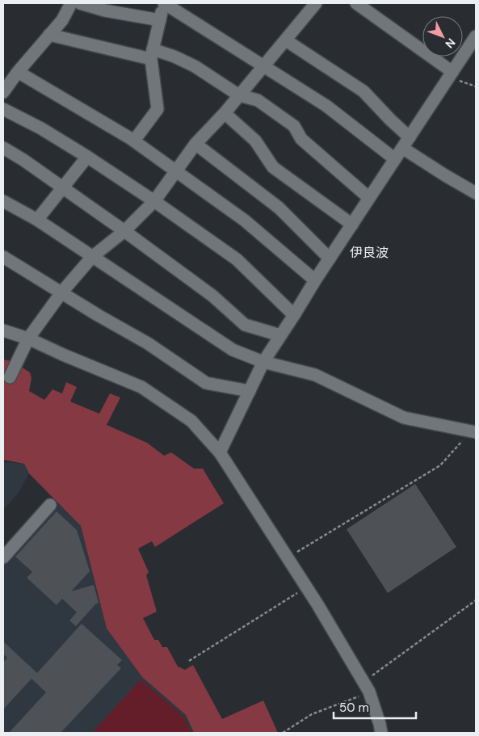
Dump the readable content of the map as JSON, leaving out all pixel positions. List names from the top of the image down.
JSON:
{
  "districts": ["伊良波"],
  "scale_bar": "50 m",
  "north": "bottom right"
}
